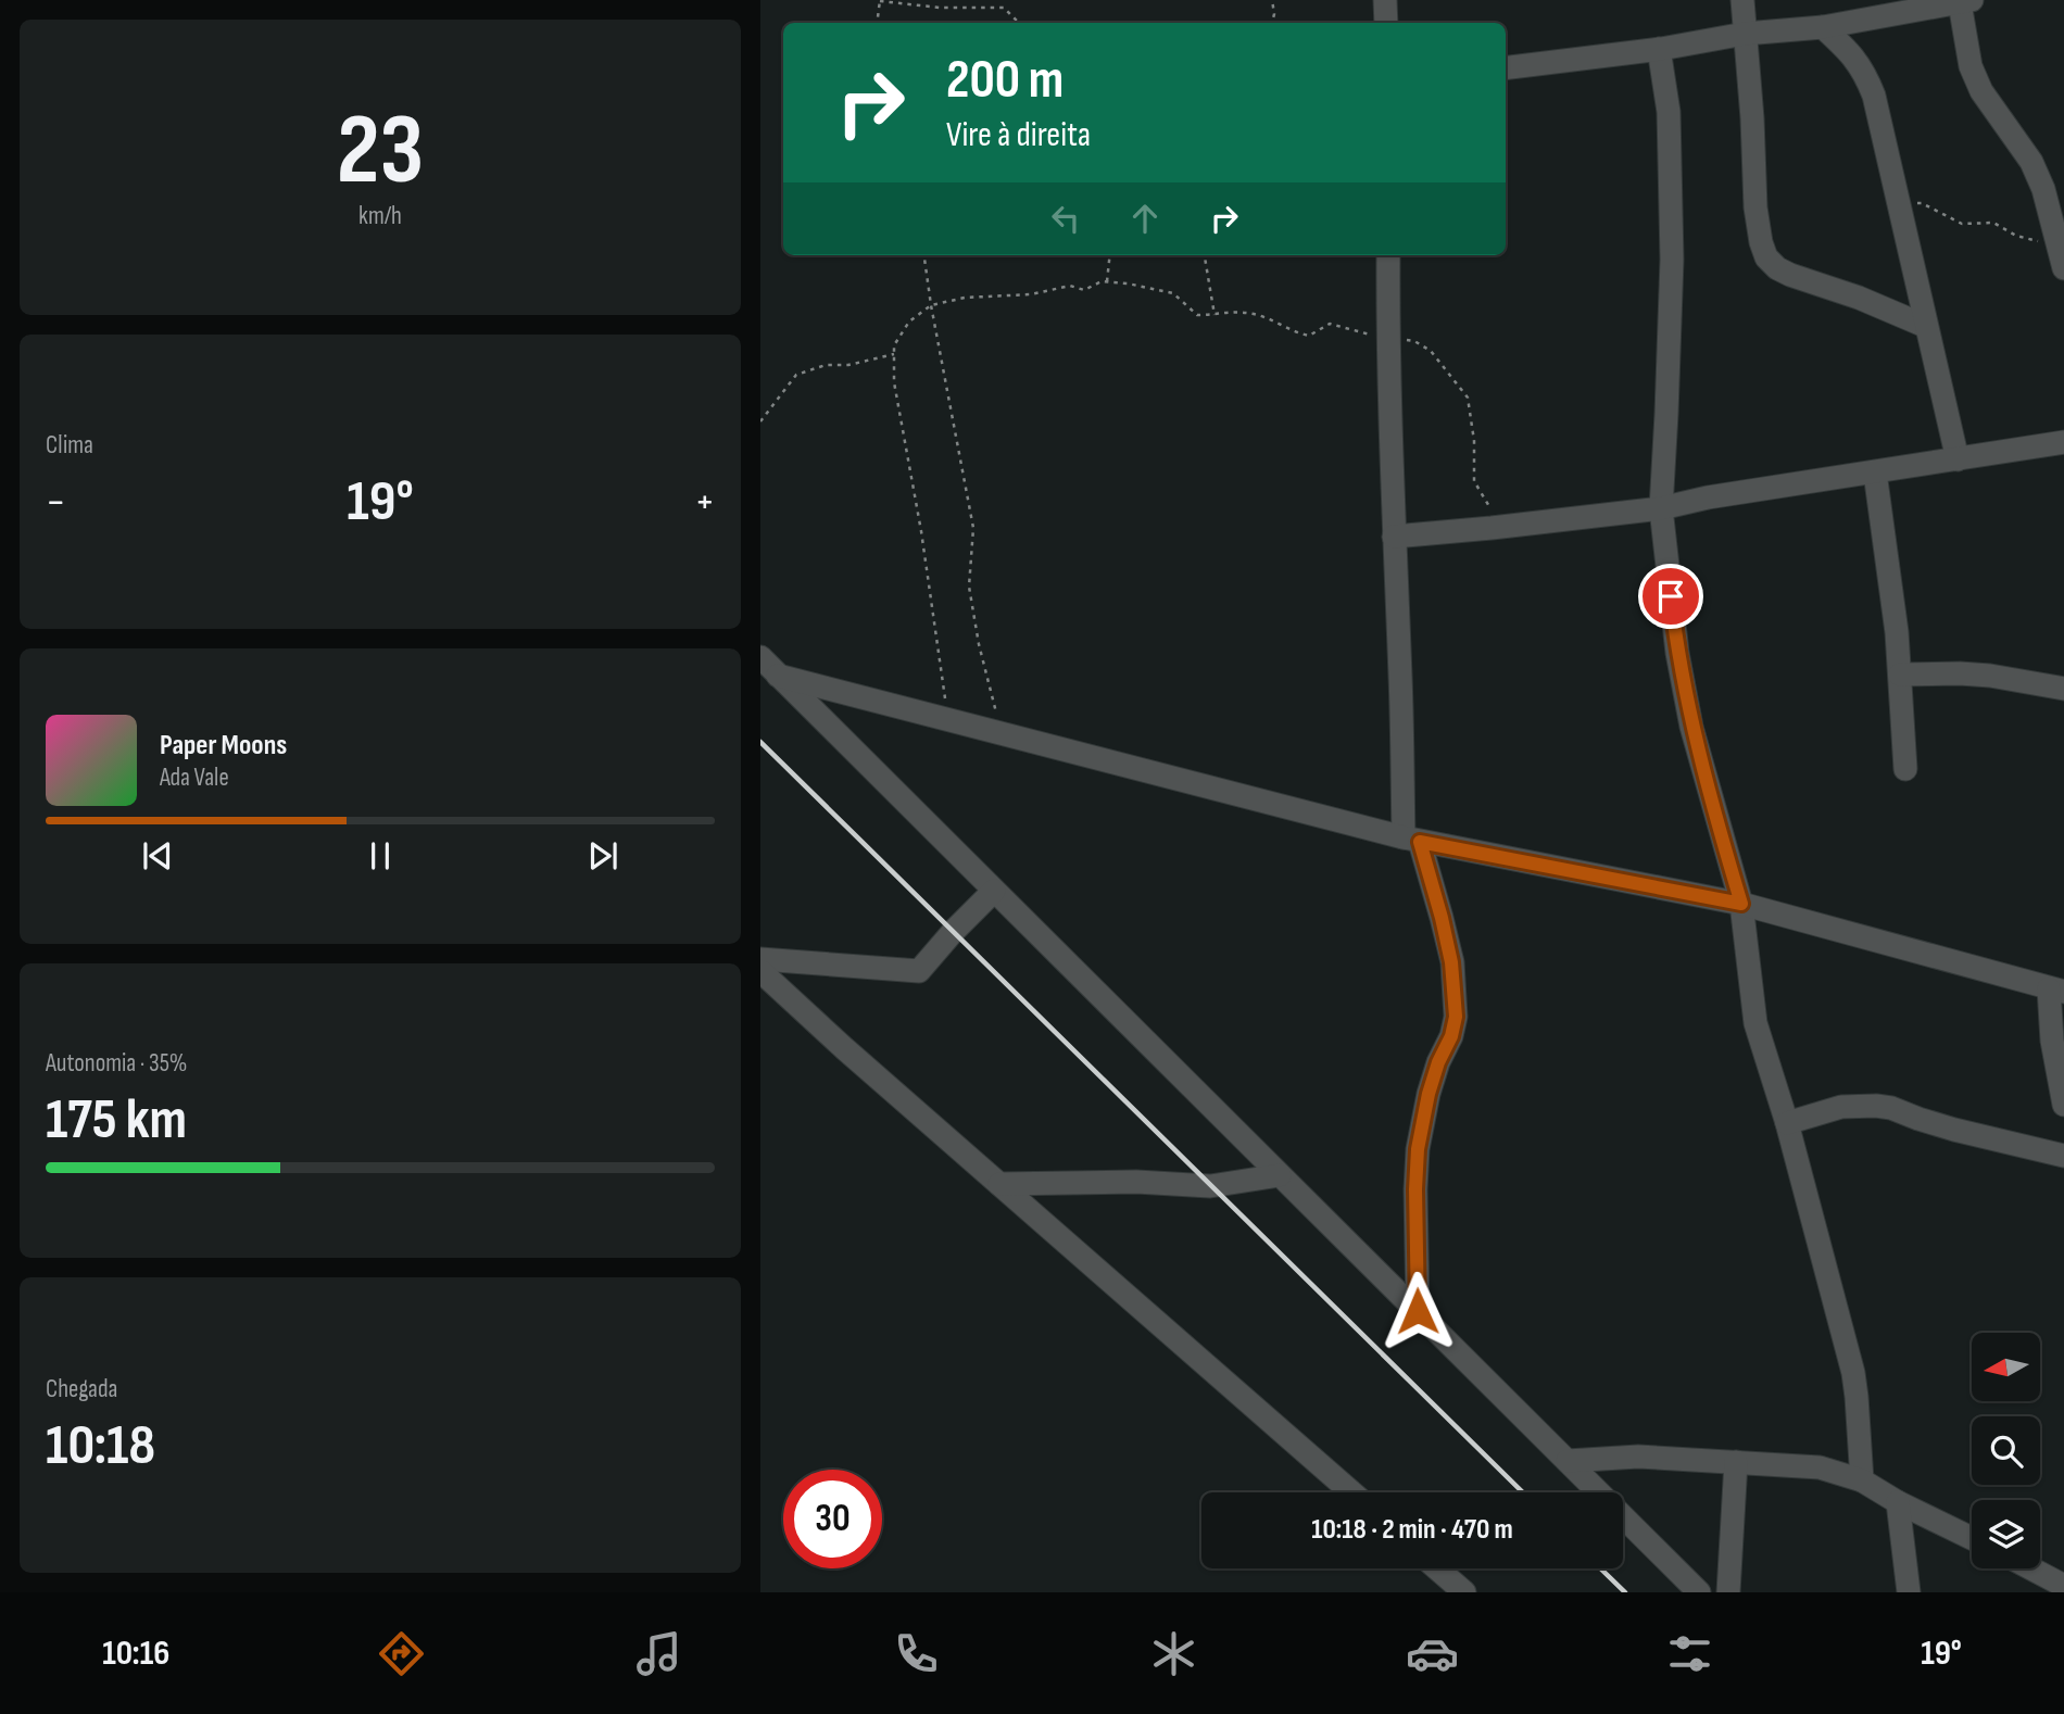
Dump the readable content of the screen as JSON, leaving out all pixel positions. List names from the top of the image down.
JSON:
{
  "north": "left",
  "page": {
    "tile": [
      ["23", "km/h"],
      "Clima",
      ["Autonomia · 35%", "175 km"],
      ["Chegada", "10:18"]
    ],
    "turn": ["200 m", "Vire à direita"],
    "heat": ["−", "19°", "+"],
    "song": ["Paper Moons", "Ada Vale"],
    "limit": "30",
    "trip": "10:18 · 2 min · 470 m",
    "tabs": ["10:16", "19°"]
  }
}
